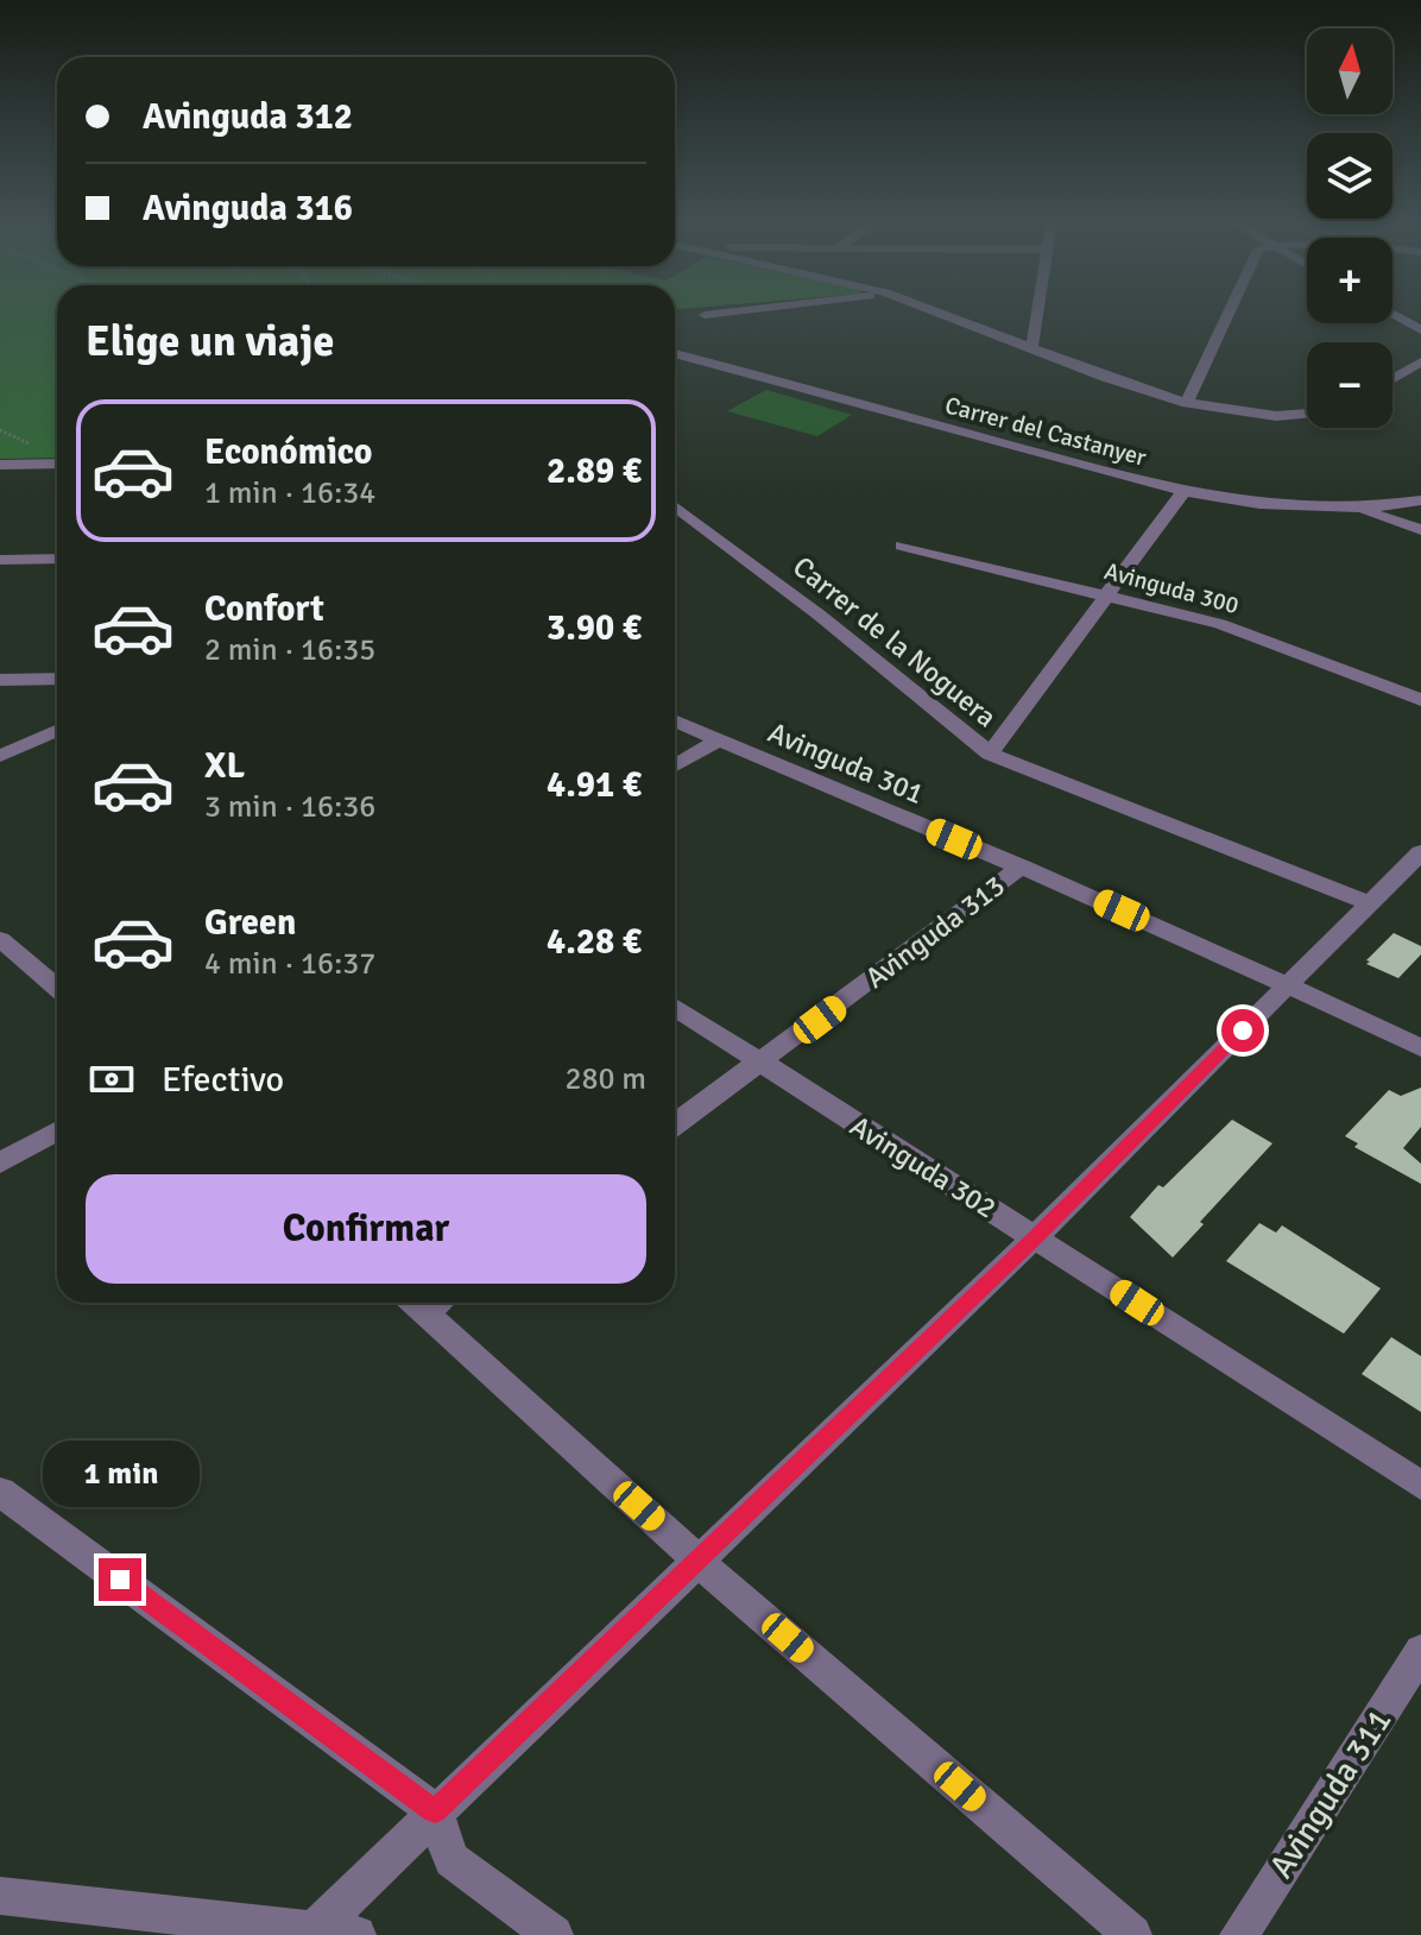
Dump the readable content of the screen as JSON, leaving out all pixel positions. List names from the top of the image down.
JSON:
{
  "streets": {
    "street": [
      "Carrer del Castanyer",
      "Avinguda 300",
      "Carrer de la Noguera",
      "Avinguda 301",
      "Avinguda 313",
      "Avinguda 302",
      "Avinguda 311"
    ]
  },
  "crossings": [
    ["Avinguda 301", "Avinguda 313"],
    ["Avinguda 313", "Avinguda 302"]
  ],
  "north": "top",
  "page": {
    "map_buttons": ["+", "−"],
    "banner": ["Avinguda 312", "Avinguda 316"],
    "heading": "Elige un viaje",
    "list": [
      {
        "name": "Económico",
        "note": "1 min · 16:34",
        "value": "2.89 €"
      },
      {
        "name": "Confort",
        "note": "2 min · 16:35",
        "value": "3.90 €"
      },
      {
        "name": "XL",
        "note": "3 min · 16:36",
        "value": "4.91 €"
      },
      {
        "name": "Green",
        "note": "4 min · 16:37",
        "value": "4.28 €"
      }
    ],
    "pay": ["Efectivo", "280 m"],
    "buttons": "Confirmar",
    "bubble": "1 min"
  }
}
